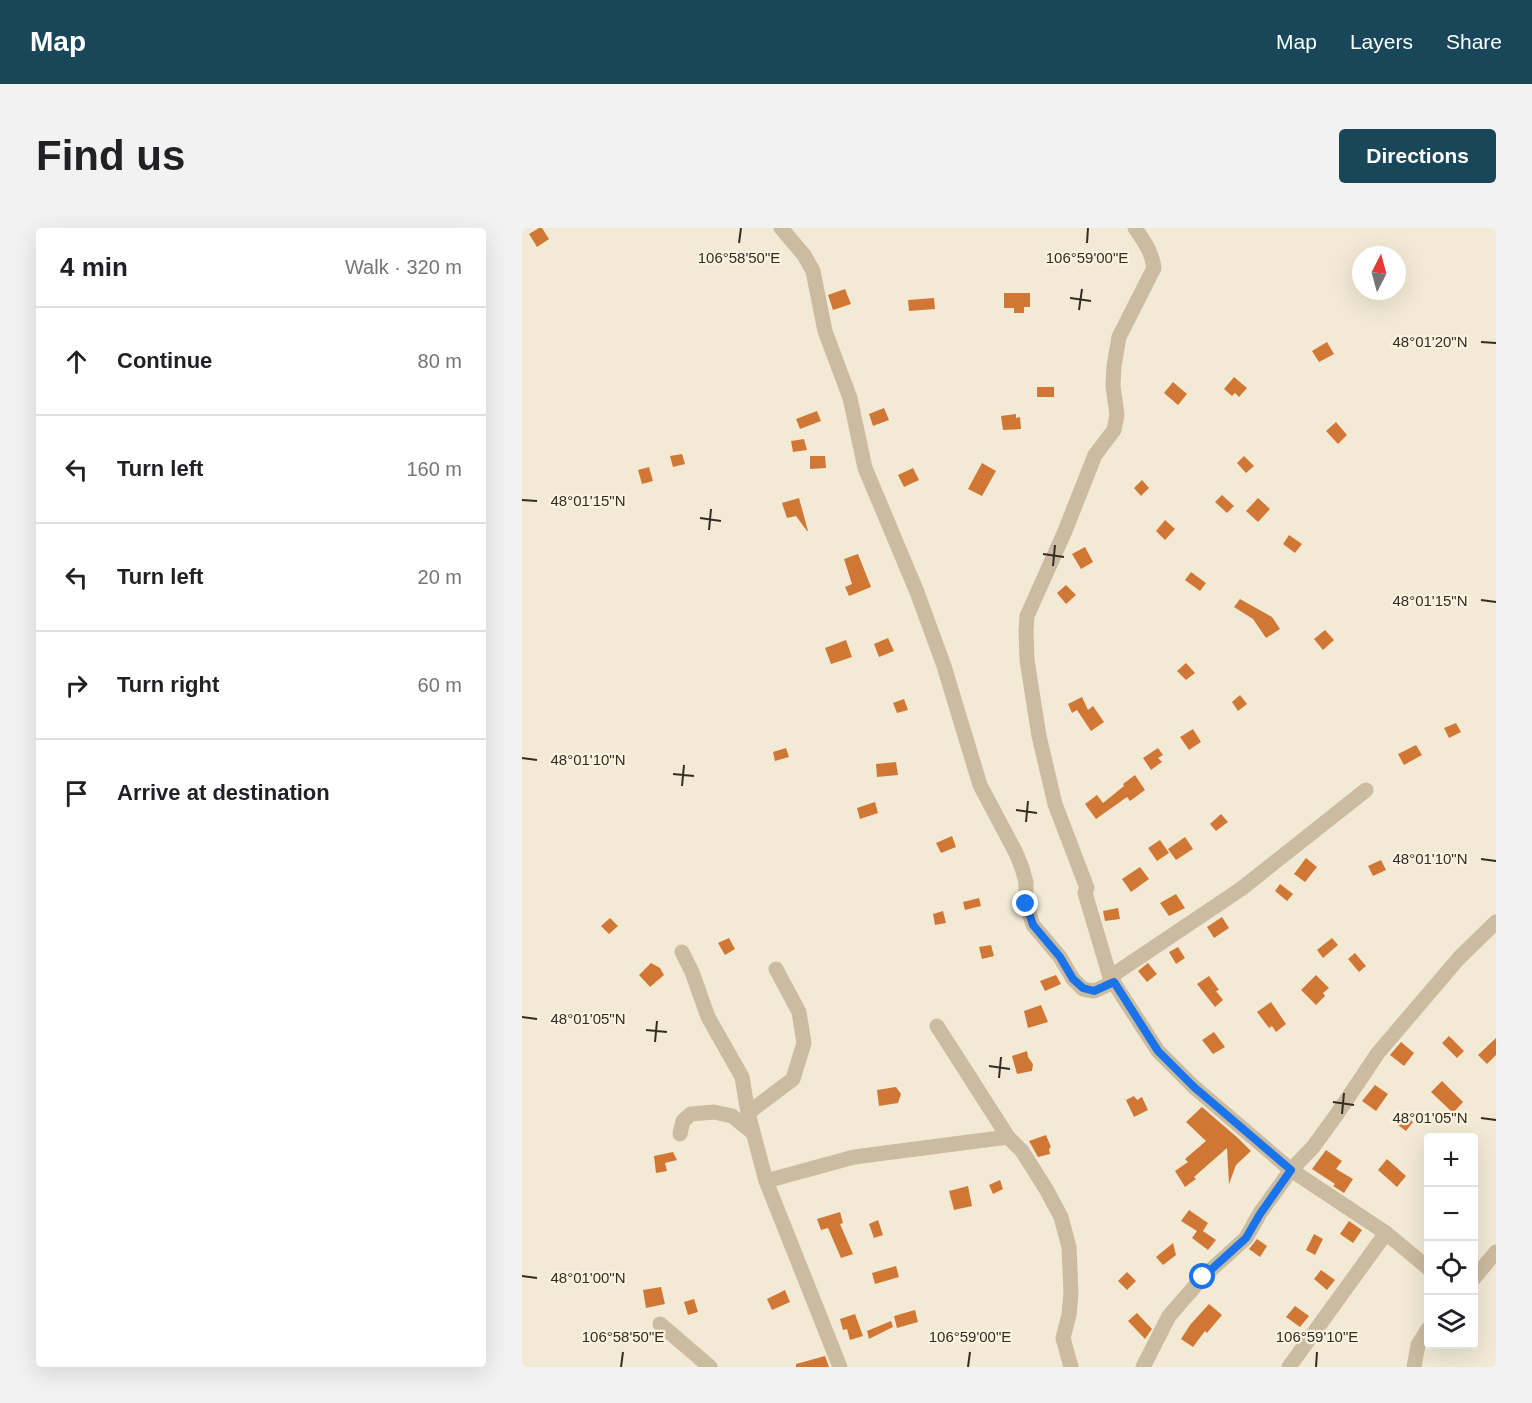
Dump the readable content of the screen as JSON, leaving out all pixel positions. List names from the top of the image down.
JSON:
{
  "north": "top",
  "page": {
    "header": "Map",
    "nav": ["Map", "Layers", "Share"],
    "buttons": "Directions",
    "title": "Find us",
    "heading": ["4 min", "Walk · 320 m"],
    "list": [
      ["Continue", "80 m"],
      ["Turn left", "160 m"],
      ["Turn left", "20 m"],
      ["Turn right", "60 m"],
      "Arrive at destination"
    ],
    "map_buttons": ["+", "−"]
  },
  "coordinates": [
    "106°58'50\"E",
    "106°59'00\"E",
    "48°01'20\"N",
    "48°01'15\"N",
    "48°01'10\"N",
    "48°01'05\"N",
    "48°01'00\"N",
    "106°59'10\"E"
  ]
}
